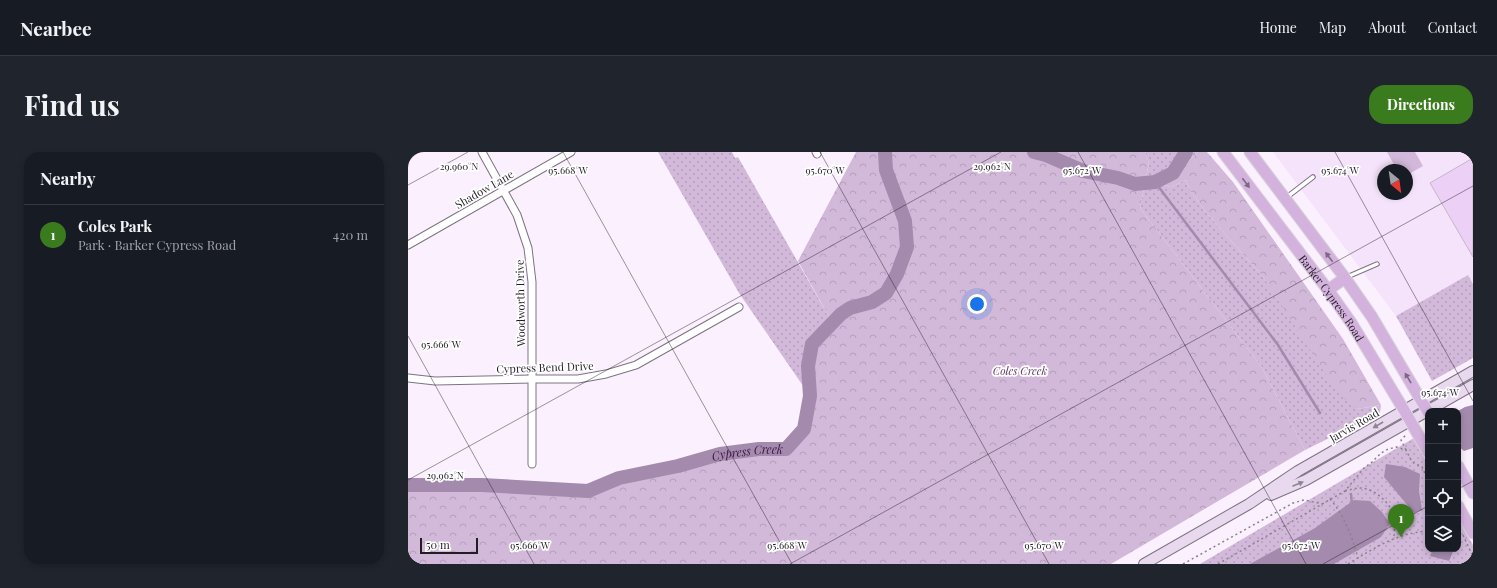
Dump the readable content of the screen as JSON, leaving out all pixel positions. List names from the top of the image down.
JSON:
{
  "streets": {
    "main road": ["Barker Cypress Road"],
    "street": [
      "Shadow Lane",
      "Woodworth Drive",
      "Cypress Bend Drive",
      "Jarvis Road"
    ]
  },
  "crossings": [
    ["Shadow Lane", "Woodworth Drive"],
    ["Barker Cypress Road", "Jarvis Road"],
    ["Woodworth Drive", "Cypress Bend Drive"]
  ],
  "water": ["Cypress Creek"],
  "parks": ["Coles Creek"],
  "scale_bar": "50 m",
  "north": "bottom right",
  "page": {
    "header": "Nearbee",
    "nav": [
      "Home",
      "Map",
      "About",
      "Contact"
    ],
    "buttons": "Directions",
    "title": "Find us",
    "heading": "Nearby",
    "list": [
      {
        "mark": "1",
        "name": "Coles Park",
        "note": "Park · Barker Cypress Road",
        "value": "420 m"
      }
    ],
    "map_buttons": ["+", "−"],
    "pins": "1",
    "scale": "50 m"
  },
  "coordinates": [
    "29.960°N",
    "29.962°N",
    "95.674°W",
    "95.668°W",
    "95.670°W",
    "95.672°W",
    "95.666°W"
  ]
}
